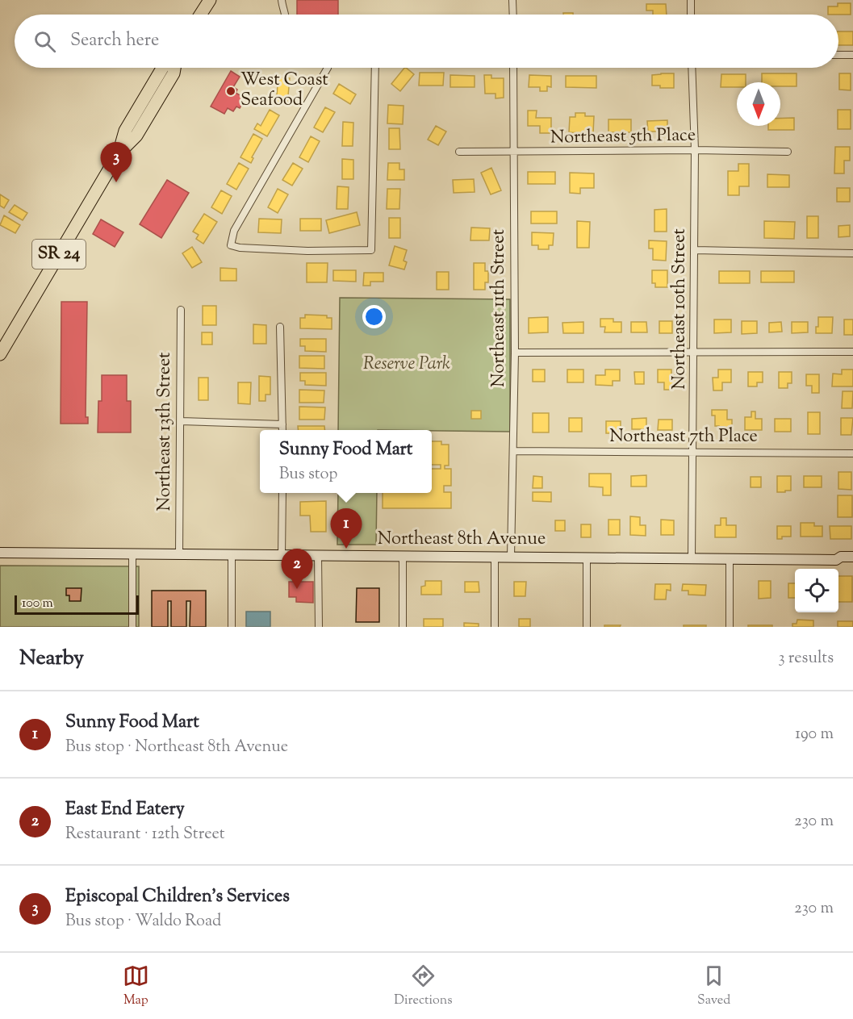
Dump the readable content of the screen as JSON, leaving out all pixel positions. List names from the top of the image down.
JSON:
{
  "streets": {
    "highway": ["SR 24"],
    "street": [
      "Northeast 5th Place",
      "Northeast 11th Street",
      "Northeast 10th Street",
      "Northeast 13th Street",
      "Northeast 7th Place",
      "Northeast 8th Avenue"
    ]
  },
  "crossings": [
    ["Northeast 5th Place", "Northeast 11th Street"],
    ["Northeast 5th Place", "Northeast 10th Street"],
    ["Northeast 11th Street", "Northeast 7th Place"],
    ["Northeast 11th Street", "Northeast 8th Avenue"],
    ["Northeast 10th Street", "Northeast 7th Place"],
    ["Northeast 10th Street", "Northeast 8th Avenue"],
    ["Northeast 13th Street", "Northeast 8th Avenue"]
  ],
  "parks": ["Reserve Park"],
  "places": ["West Coast Seafood"],
  "scale_bar": "100 m",
  "north": "bottom",
  "page": {
    "search": "Search here",
    "pins": ["3", "1", "2"],
    "popup": ["Sunny Food Mart", "Bus stop"],
    "scale": "100 m",
    "heading": ["Nearby", "3 results"],
    "list": [
      {
        "mark": "1",
        "name": "Sunny Food Mart",
        "note": "Bus stop · Northeast 8th Avenue",
        "value": "190 m"
      },
      {
        "mark": "2",
        "name": "East End Eatery",
        "note": "Restaurant · 12th Street",
        "value": "230 m"
      },
      {
        "mark": "3",
        "name": "Episcopal Children's Services",
        "note": "Bus stop · Waldo Road",
        "value": "230 m"
      }
    ],
    "nav": ["Map", "Directions", "Saved"]
  }
}
